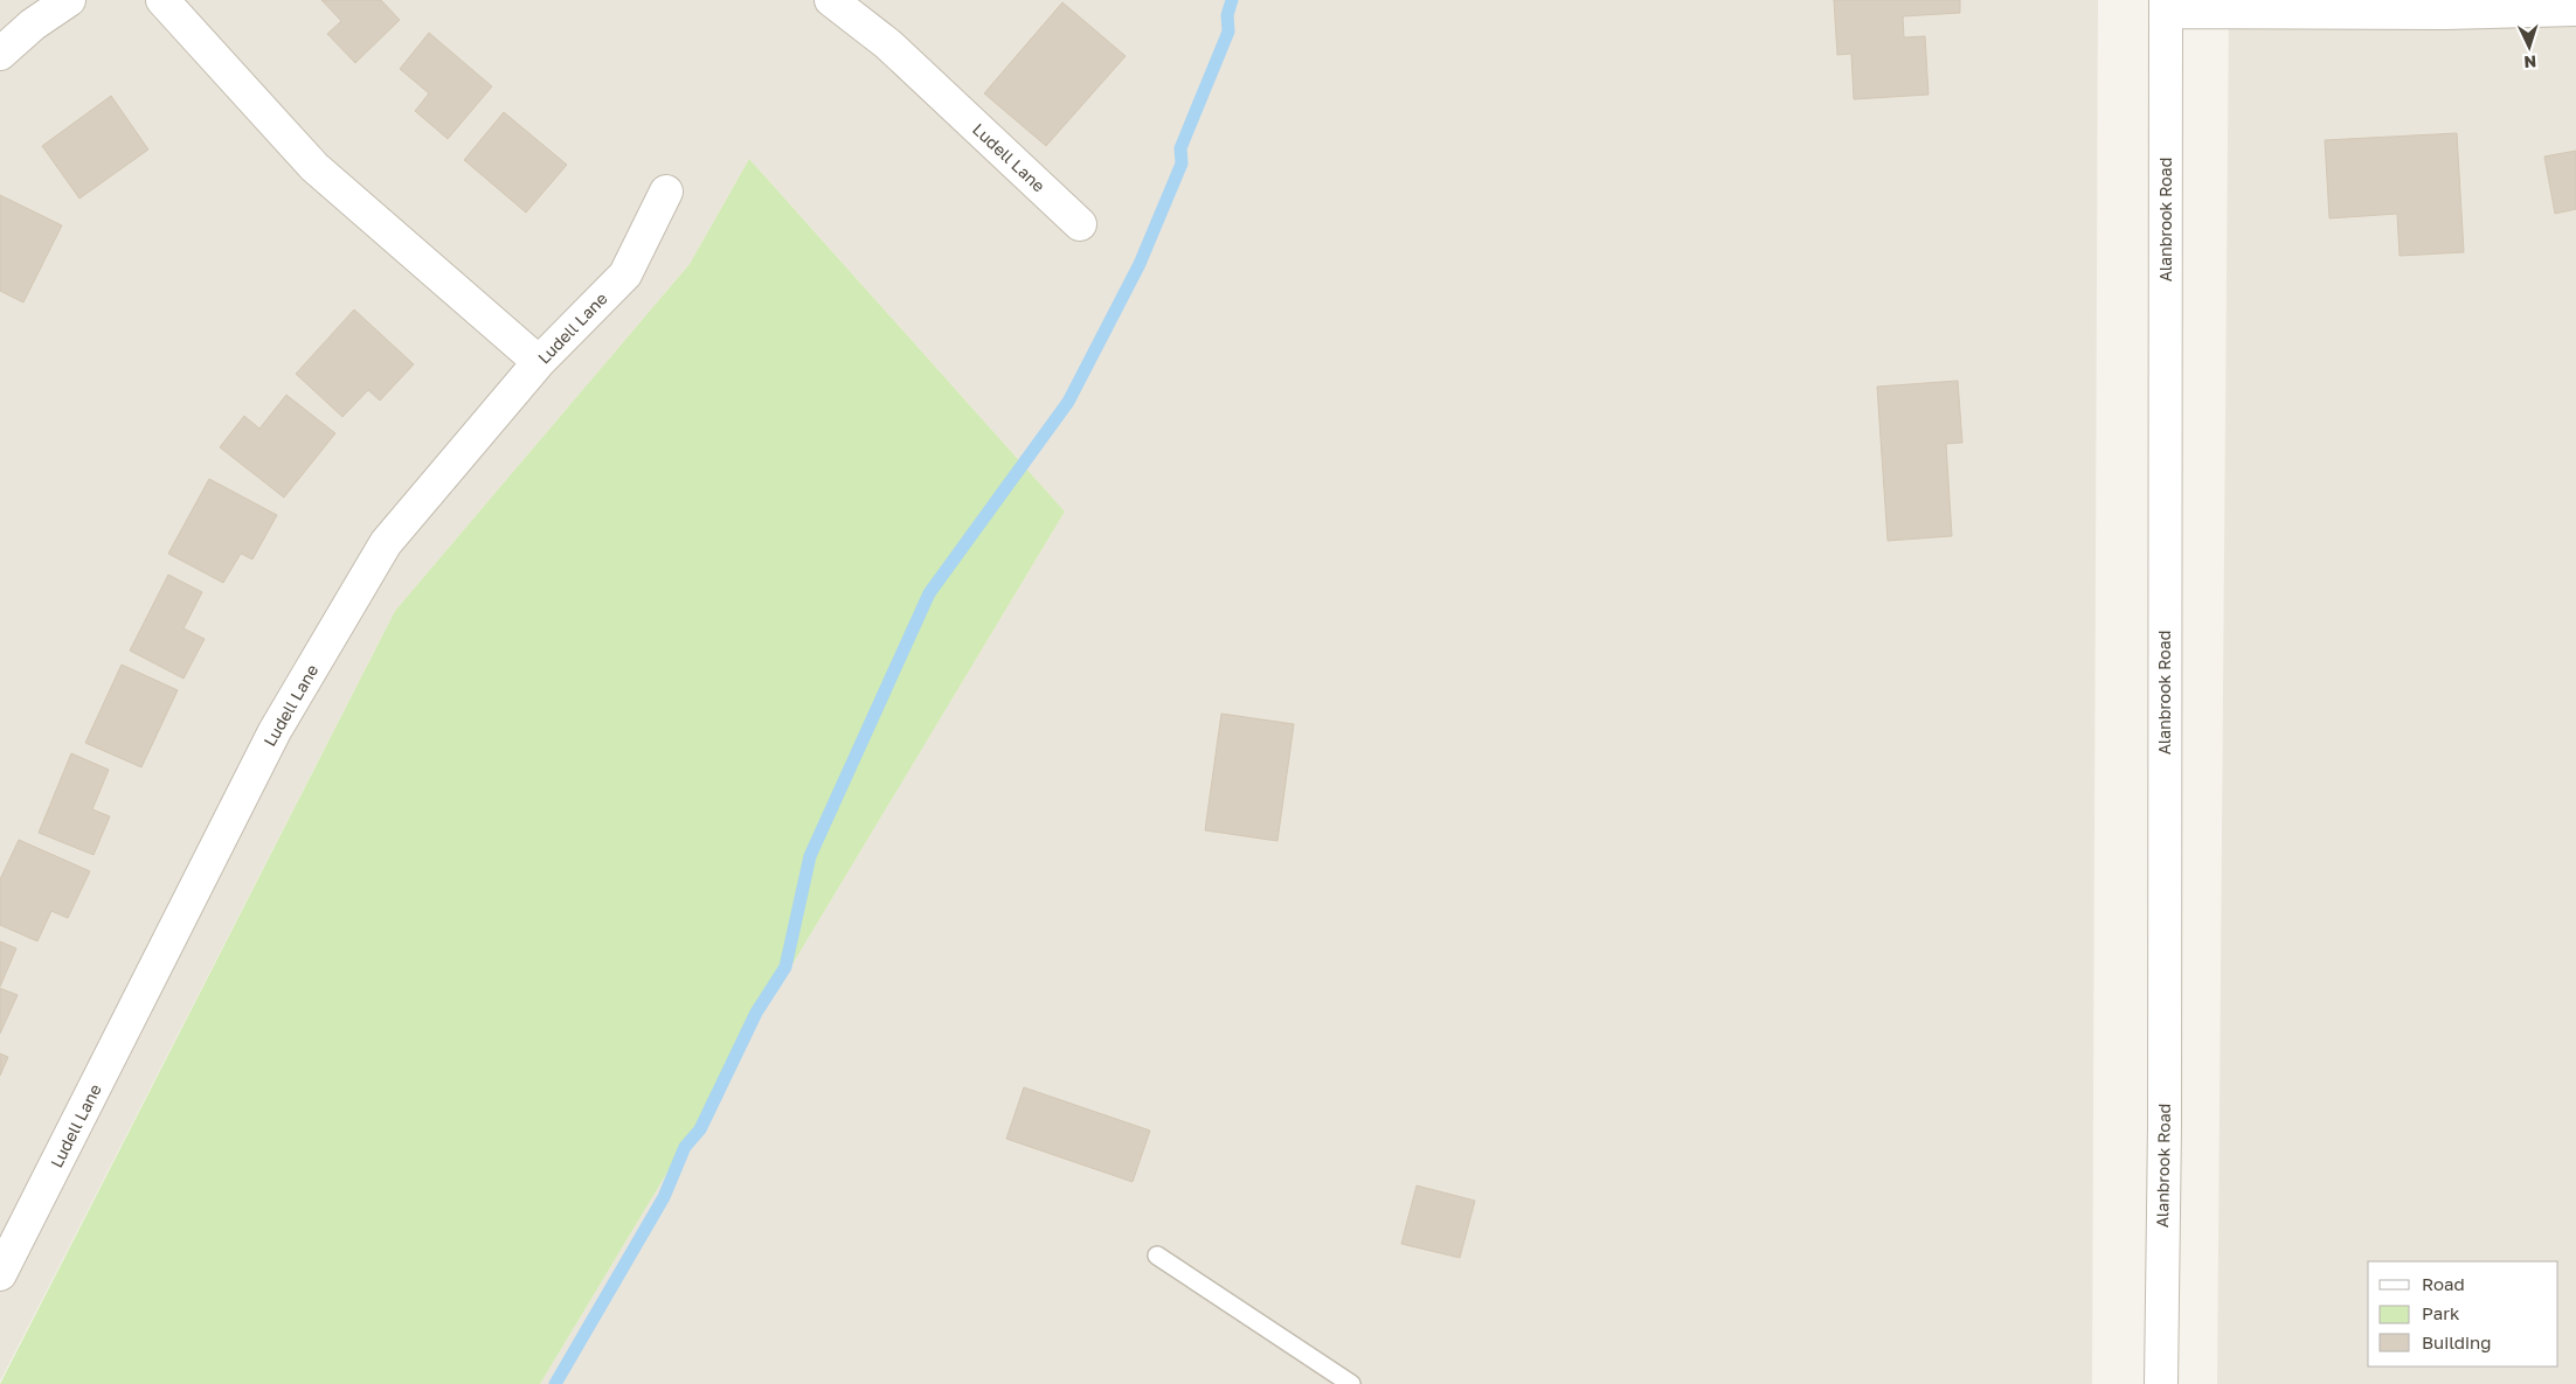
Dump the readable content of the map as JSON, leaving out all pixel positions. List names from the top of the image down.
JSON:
{
  "streets": {
    "street": ["Ludell Lane", "Alanbrook Road"]
  },
  "legend": ["Road", "Park", "Building"],
  "north": "bottom"
}
